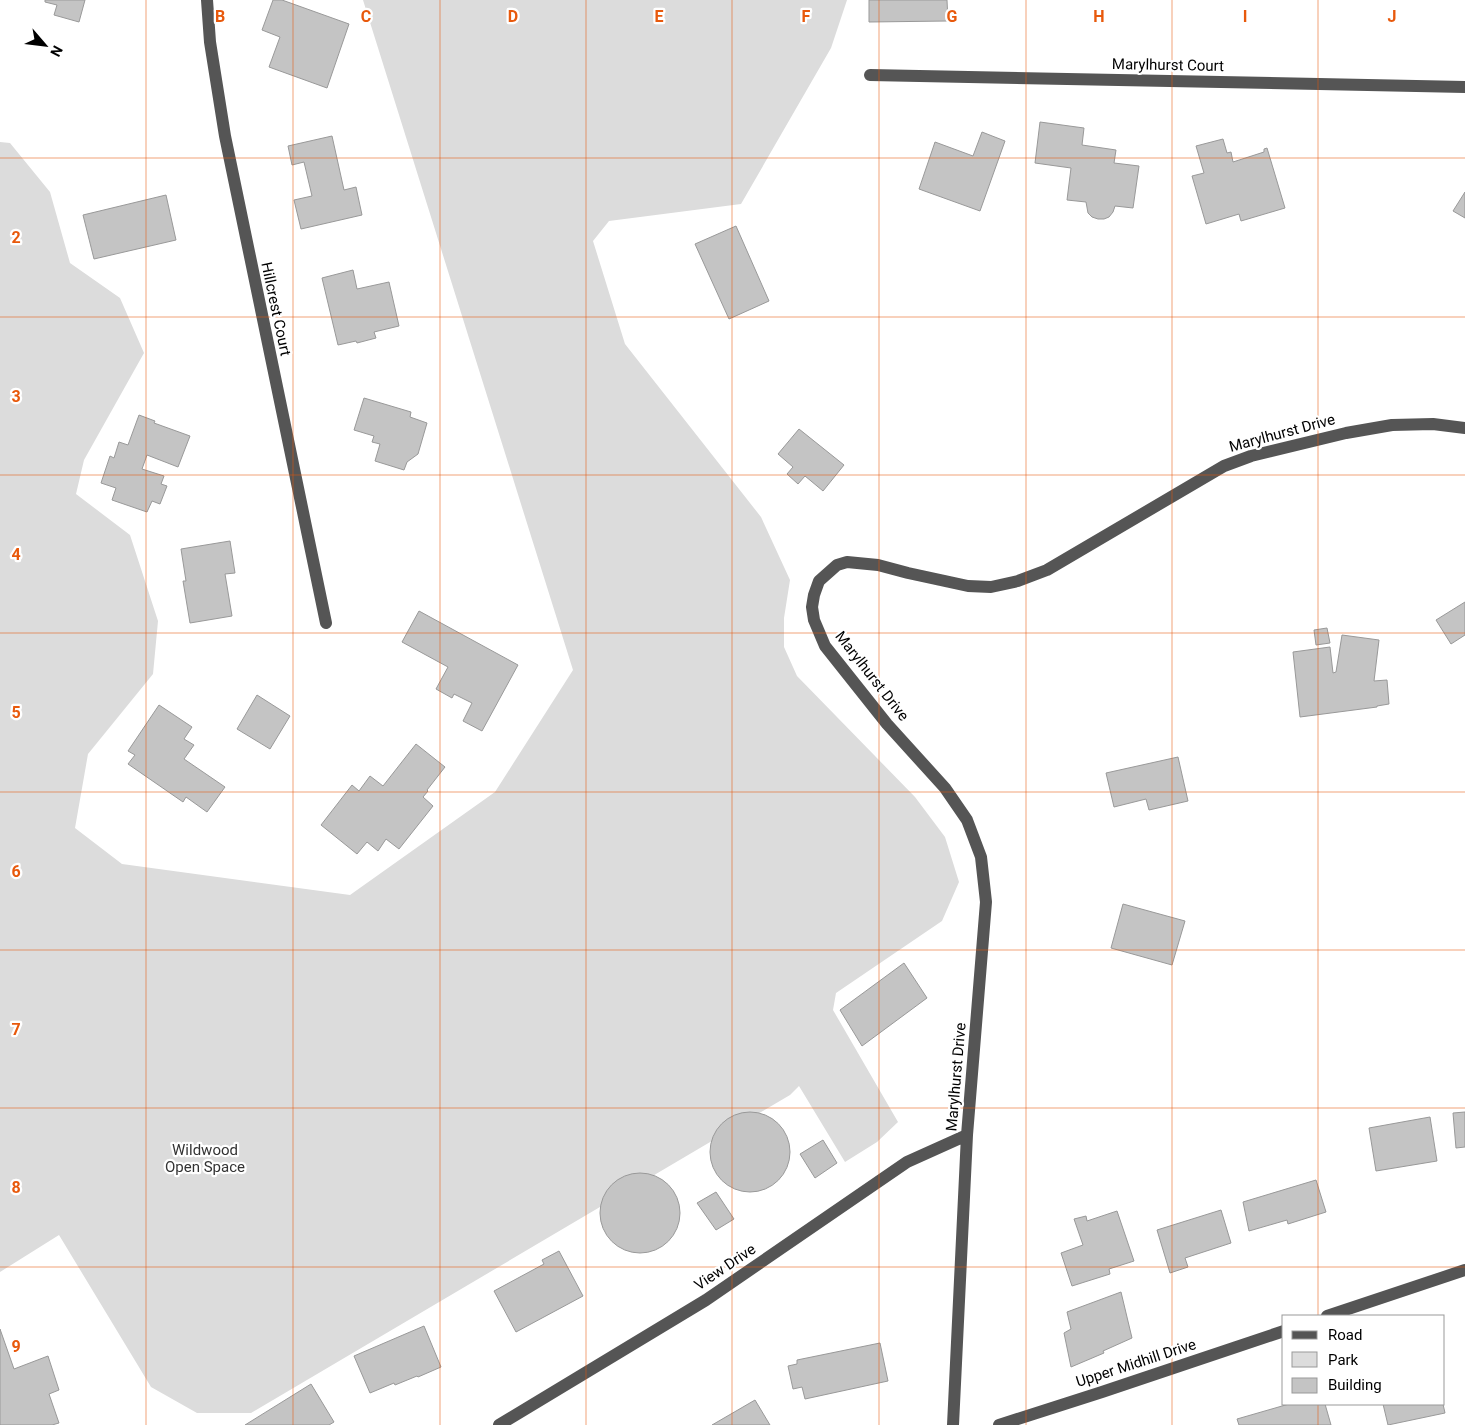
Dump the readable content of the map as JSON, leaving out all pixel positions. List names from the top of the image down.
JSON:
{
  "streets": {
    "street": [
      "Marylhurst Court",
      "Hillcrest Court",
      "Marylhurst Drive",
      "View Drive",
      "Upper Midhill Drive"
    ]
  },
  "crossings": [
    ["Marylhurst Drive", "View Drive"]
  ],
  "parks": ["Wildwood Open Space"],
  "legend": ["Road", "Park", "Building"],
  "north": "bottom right",
  "grid": {
    "columns": [
      "B",
      "C",
      "D",
      "E",
      "F",
      "G",
      "H",
      "I",
      "J"
    ],
    "rows": [
      "2",
      "3",
      "4",
      "5",
      "6",
      "7",
      "8",
      "9"
    ]
  }
}
